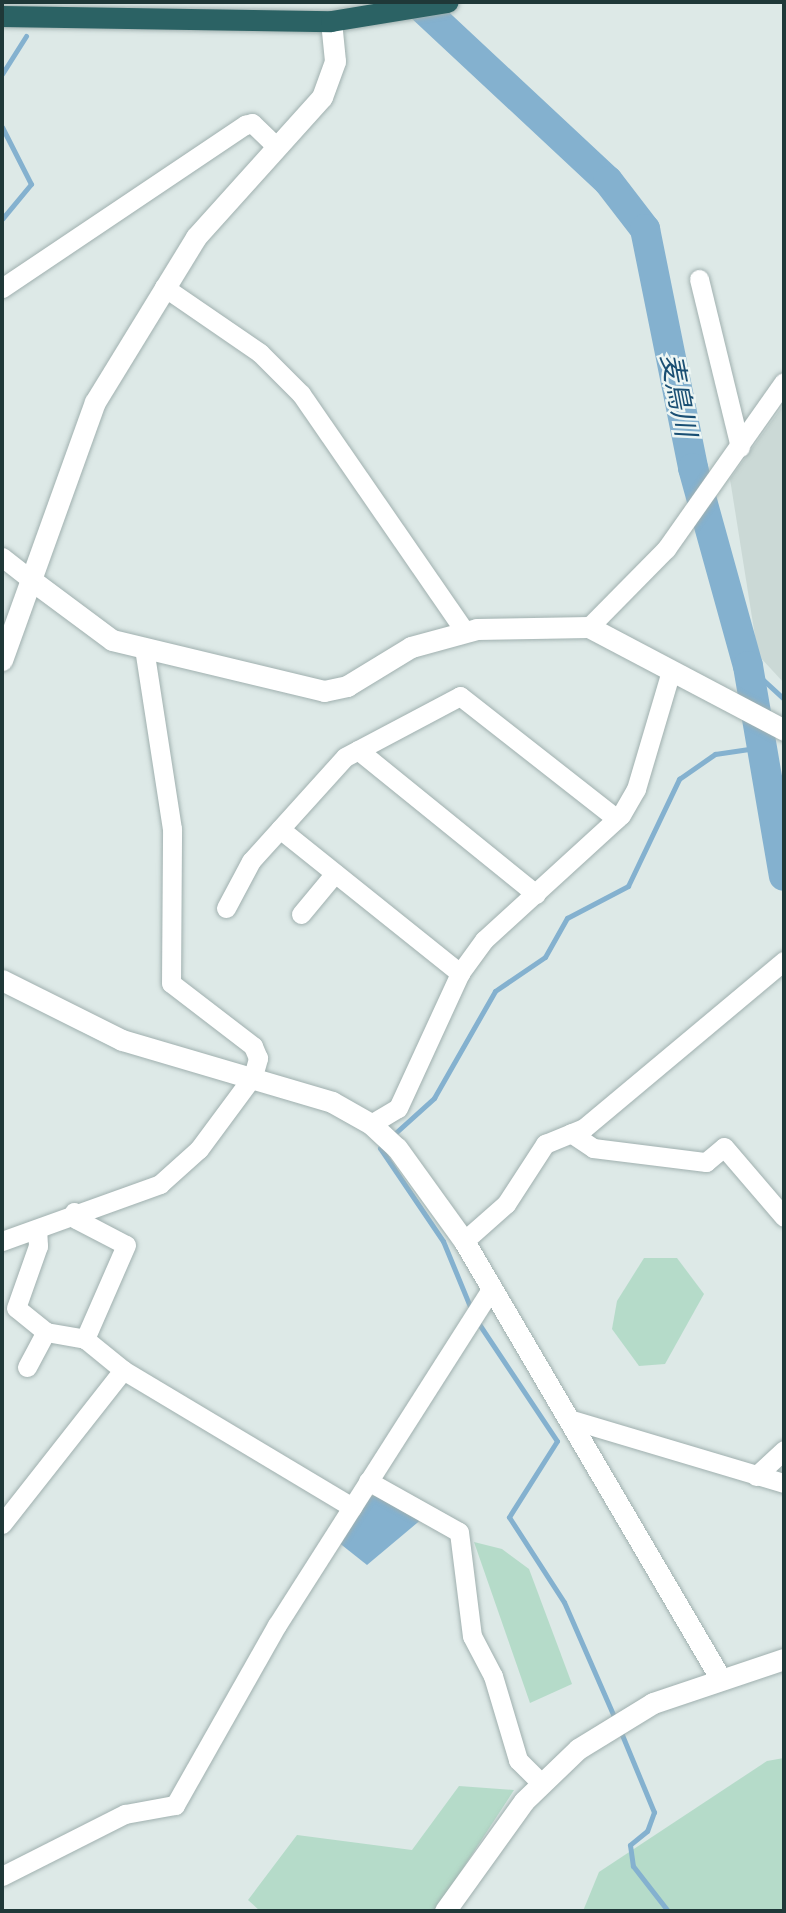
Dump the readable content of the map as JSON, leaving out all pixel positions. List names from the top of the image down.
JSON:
{
  "water": ["麦鳥川"]
}
